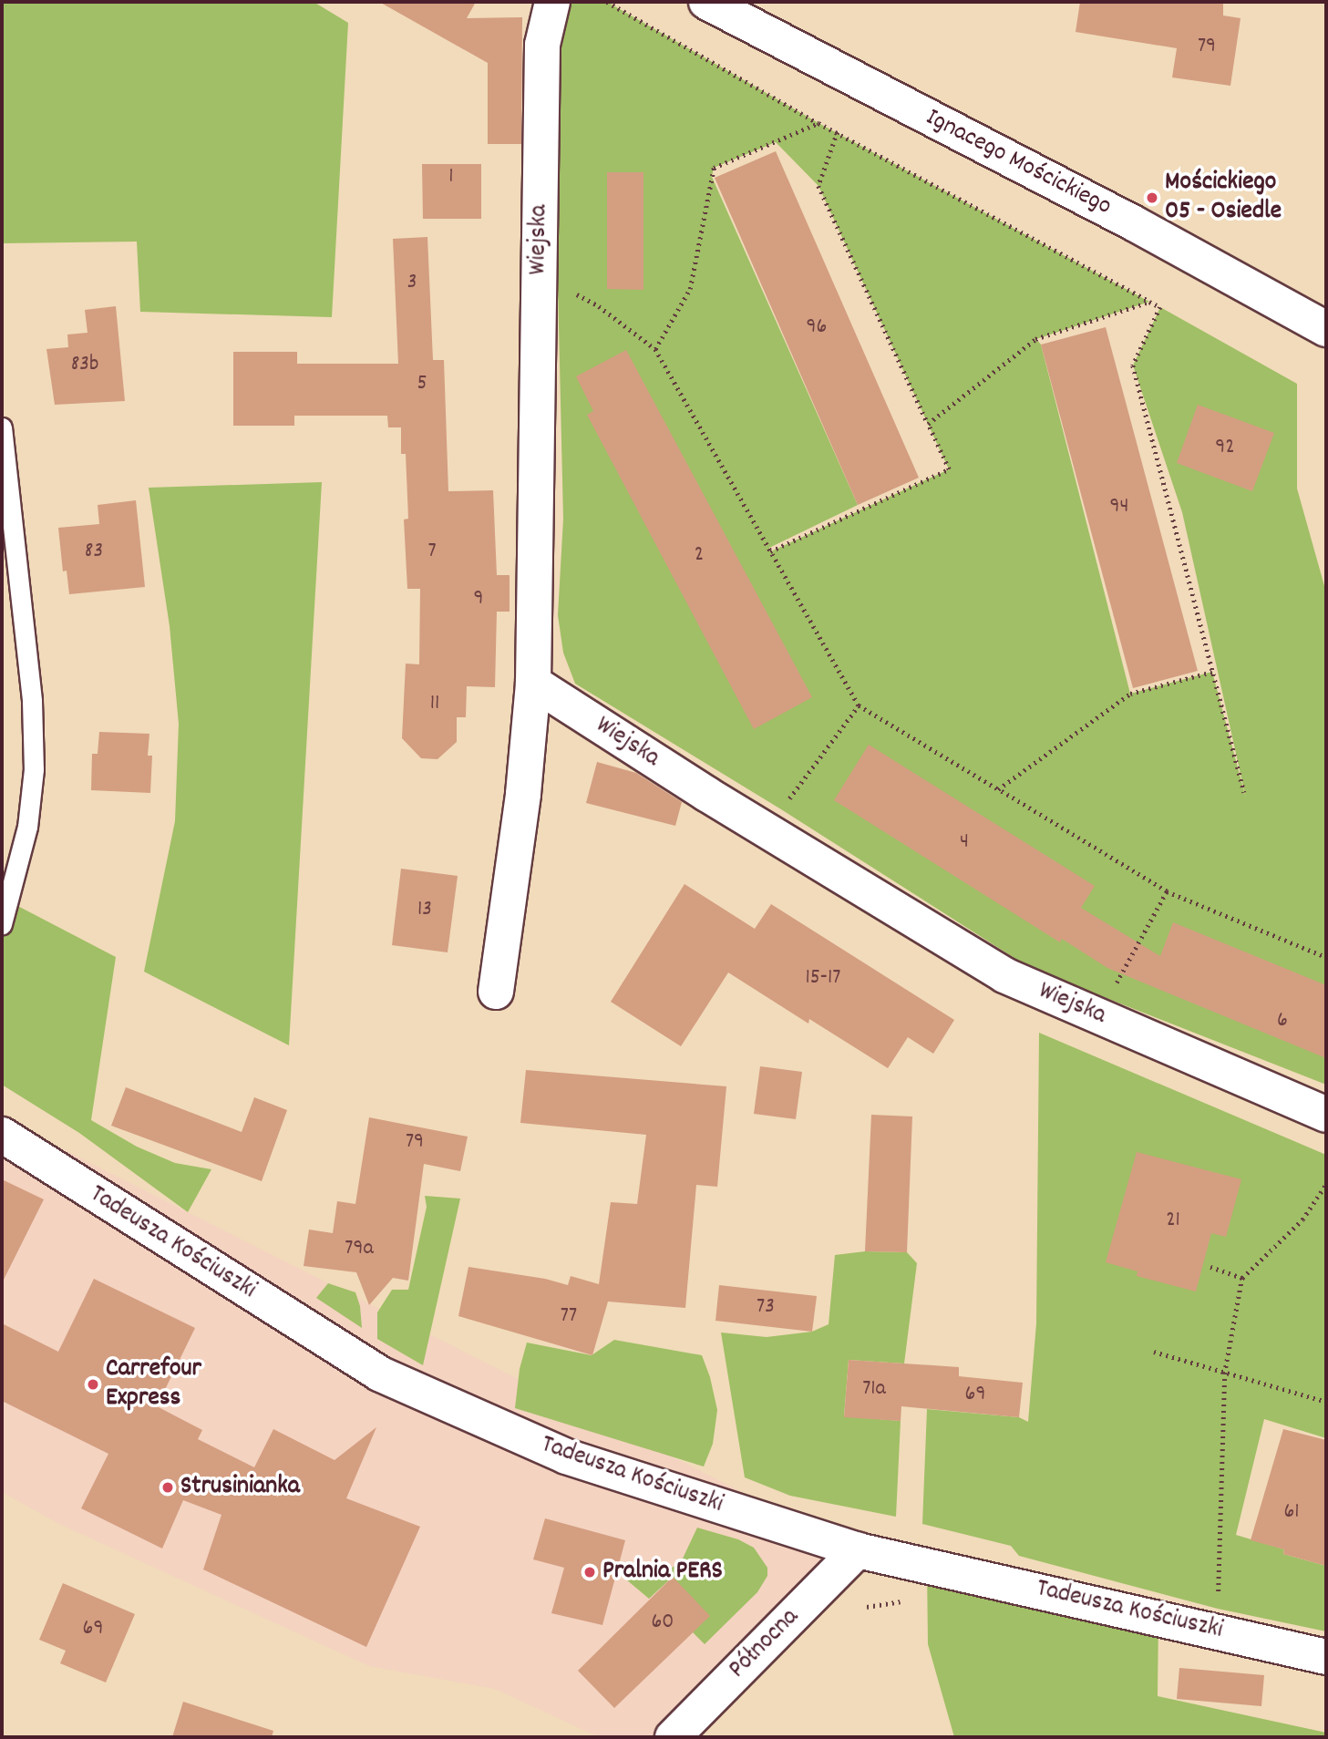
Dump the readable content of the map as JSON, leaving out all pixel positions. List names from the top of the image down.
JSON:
{
  "streets": {
    "street": [
      "Ignacego Mościckiego",
      "Wiejska",
      "Tadeusza Kościuszki",
      "Północna"
    ]
  },
  "crossings": [
    ["Tadeusza Kościuszki", "Północna"]
  ],
  "places": [
    "Mościckiego 05 - Osiedle",
    "Carrefour Express",
    "Strusinianka",
    "Pralnia PERS"
  ],
  "house_numbers": [
    "79",
    "1",
    "3",
    "96",
    "83b",
    "5",
    "92",
    "94",
    "83",
    "7",
    "2",
    "9",
    "11",
    "4",
    "13",
    "15-17",
    "6",
    "79",
    "21",
    "79a",
    "73",
    "77",
    "71a",
    "69",
    "61",
    "60",
    "69"
  ]
}
